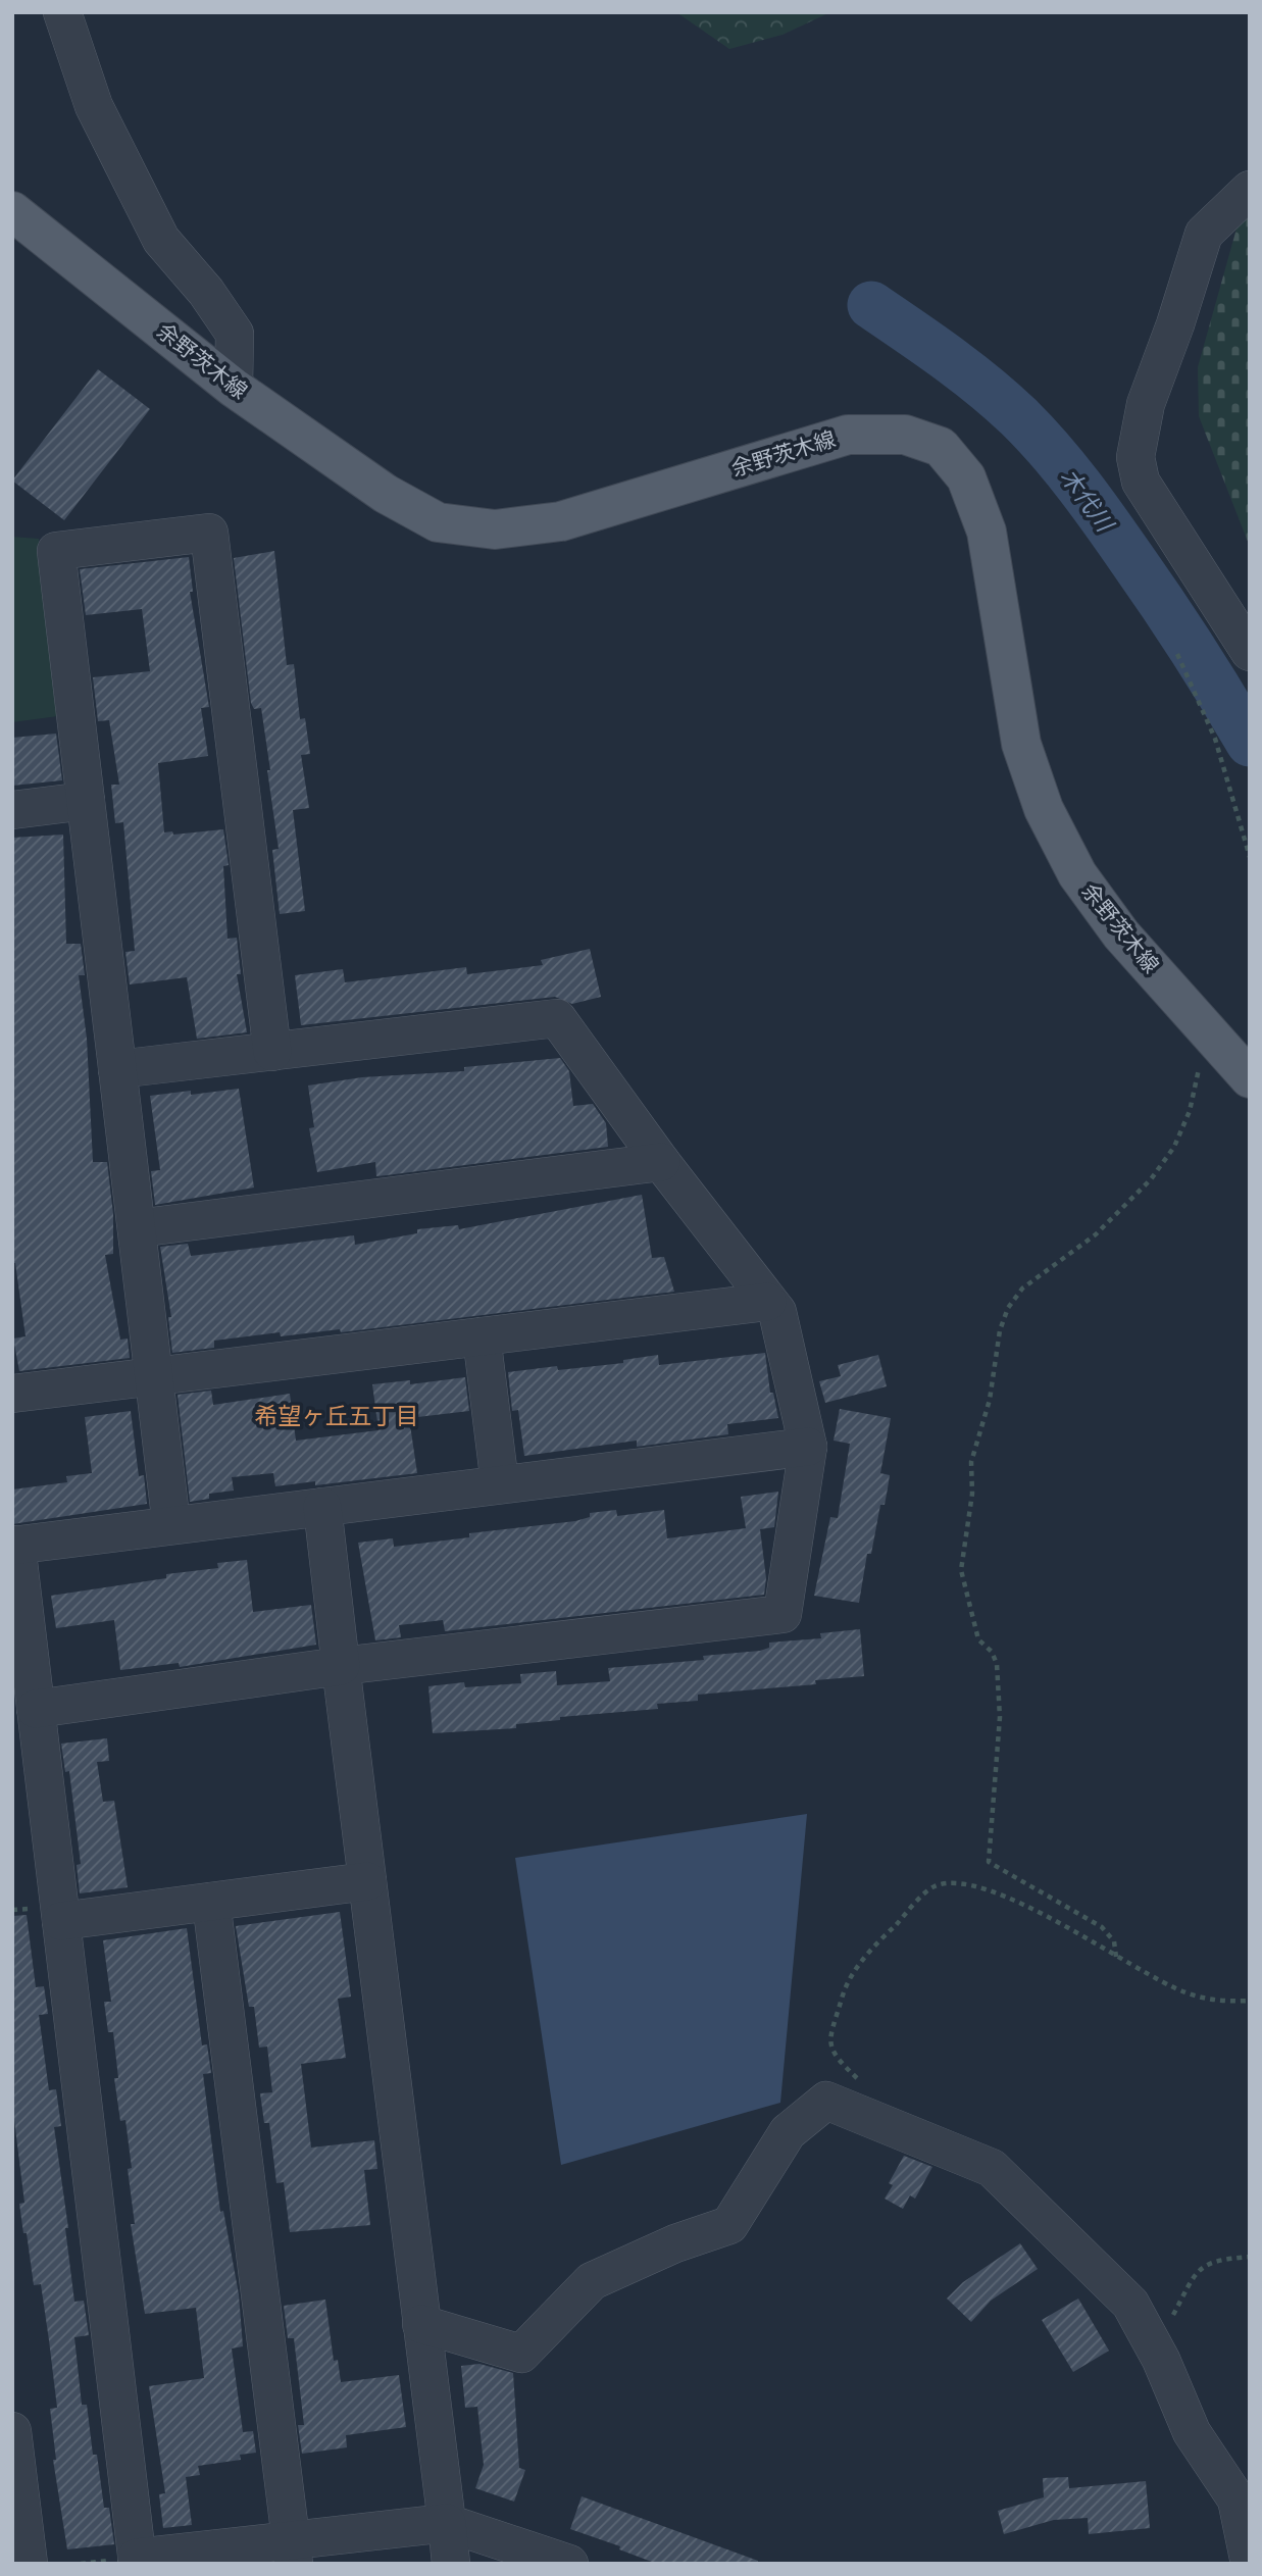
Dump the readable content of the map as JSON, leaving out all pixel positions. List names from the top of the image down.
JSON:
{
  "streets": {
    "main road": ["余野茨木線"]
  },
  "districts": ["希望ヶ丘五丁目"],
  "water": ["木代川"]
}
